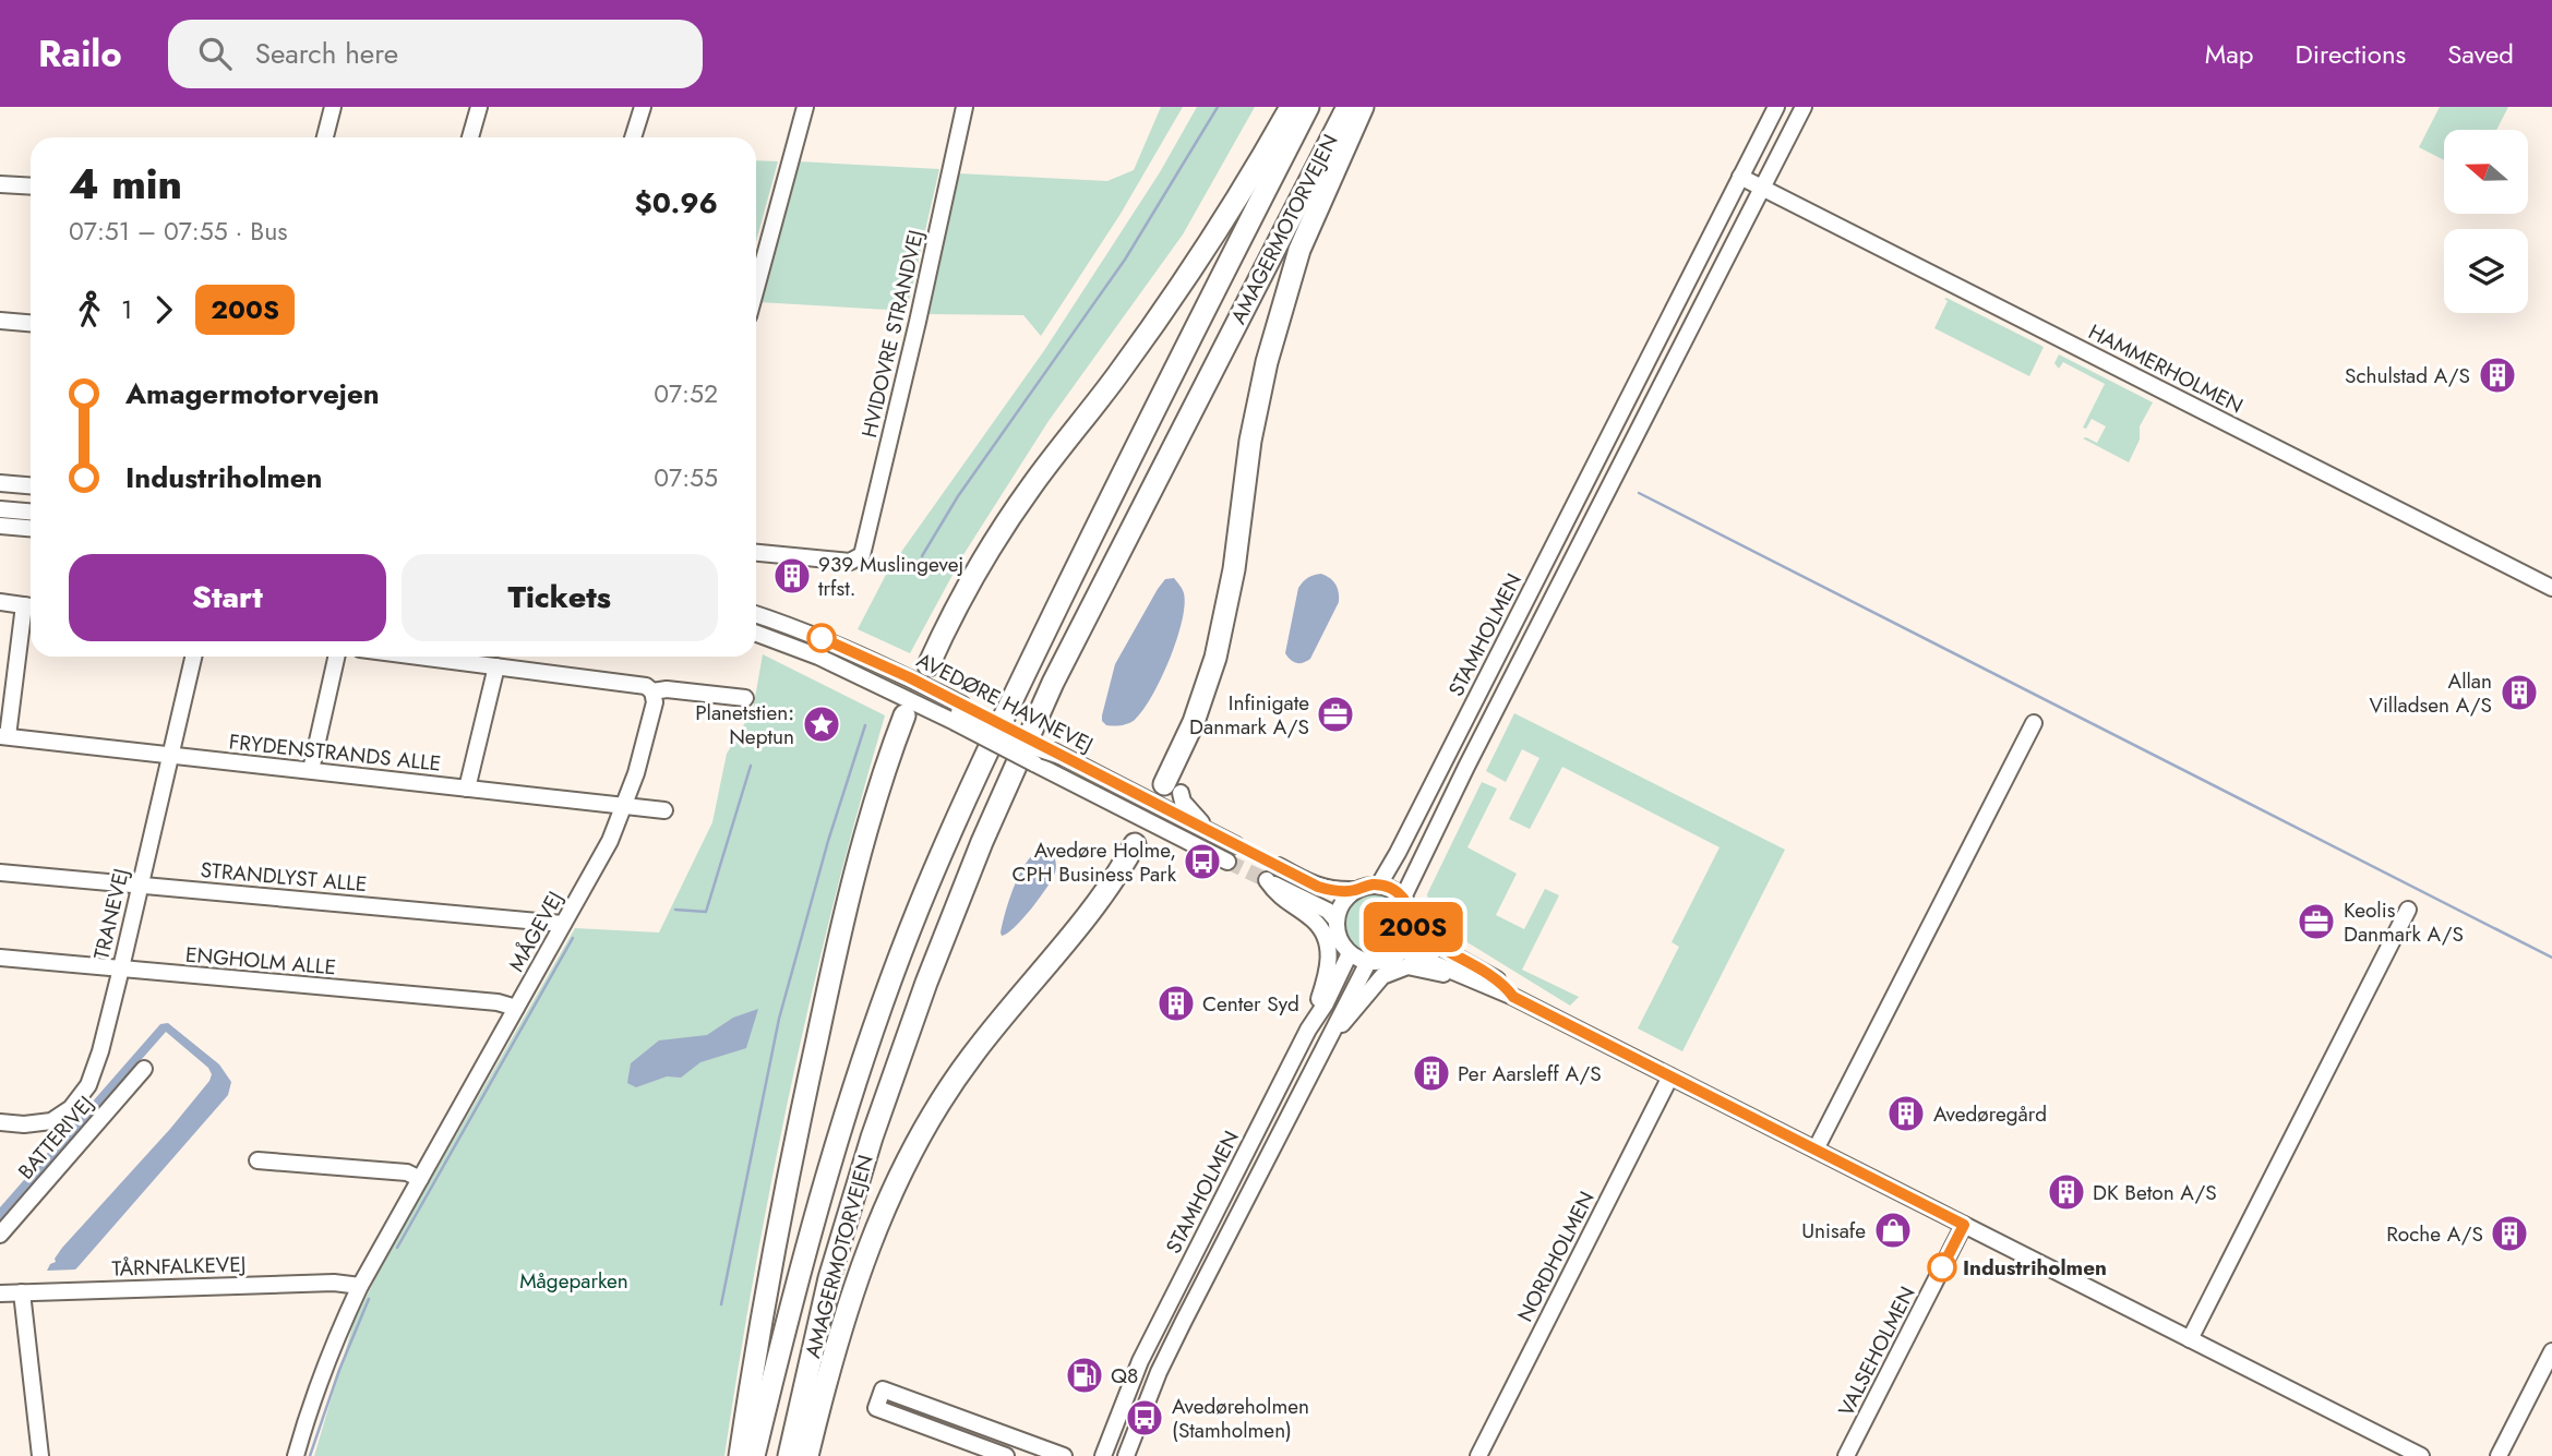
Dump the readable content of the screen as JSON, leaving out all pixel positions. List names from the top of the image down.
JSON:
{
  "streets": {
    "highway": ["AMAGERMOTORVEJEN"],
    "street": [
      "HVIDOVRE STRANDVEJ",
      "HAMMERHOLMEN",
      "STAMHOLMEN",
      "AVEDØRE HAVNEVEJ",
      "FRYDENSTRANDS ALLE",
      "STRANDLYST ALLE",
      "TRANEVEJ",
      "MÅGEVEJ",
      "ENGHOLM ALLE",
      "BATTERIVEJ",
      "NORDHOLMEN",
      "TÅRNFALKEVEJ",
      "VALSEHOLMEN"
    ]
  },
  "crossings": [
    ["HAMMERHOLMEN", "STAMHOLMEN"],
    ["FRYDENSTRANDS ALLE", "TRANEVEJ"],
    ["FRYDENSTRANDS ALLE", "MÅGEVEJ"],
    ["STRANDLYST ALLE", "TRANEVEJ"],
    ["STRANDLYST ALLE", "MÅGEVEJ"],
    ["TRANEVEJ", "ENGHOLM ALLE"],
    ["MÅGEVEJ", "ENGHOLM ALLE"],
    ["MÅGEVEJ", "TÅRNFALKEVEJ"]
  ],
  "parks": ["Mågeparken"],
  "places": {
    "building": [
      "Schulstad A/S",
      "939 Muslingevej trfst.",
      "Allan Villadsen A/S",
      "Center Syd",
      "Per Aarsleff A/S",
      "Avedøregård",
      "DK Beton A/S",
      "Roche A/S"
    ],
    "office": ["Infinigate Danmark A/S", "Keolis Danmark A/S"],
    "place": ["Planetstien: Neptun"],
    "bus stop": ["Avedøre Holme, CPH Business Park", "Avedøreholmen (Stamholmen)"],
    "shop": ["Unisafe"],
    "other": ["Industriholmen"],
    "fuel station": ["Q8"]
  },
  "lines": ["bus line 200S"],
  "north": "left",
  "page": {
    "header": "Railo",
    "search": "Search here",
    "nav": ["Map", "Directions", "Saved"],
    "on_map": "200S",
    "heading": ["4 min", "07:51 – 07:55 · Bus", "$0.96"],
    "legs": ["1", "200S"],
    "list": [
      {
        "name": "Amagermotorvejen",
        "value": "07:52"
      },
      {
        "name": "Industriholmen",
        "value": "07:55"
      }
    ],
    "buttons": ["Start", "Tickets"]
  }
}
